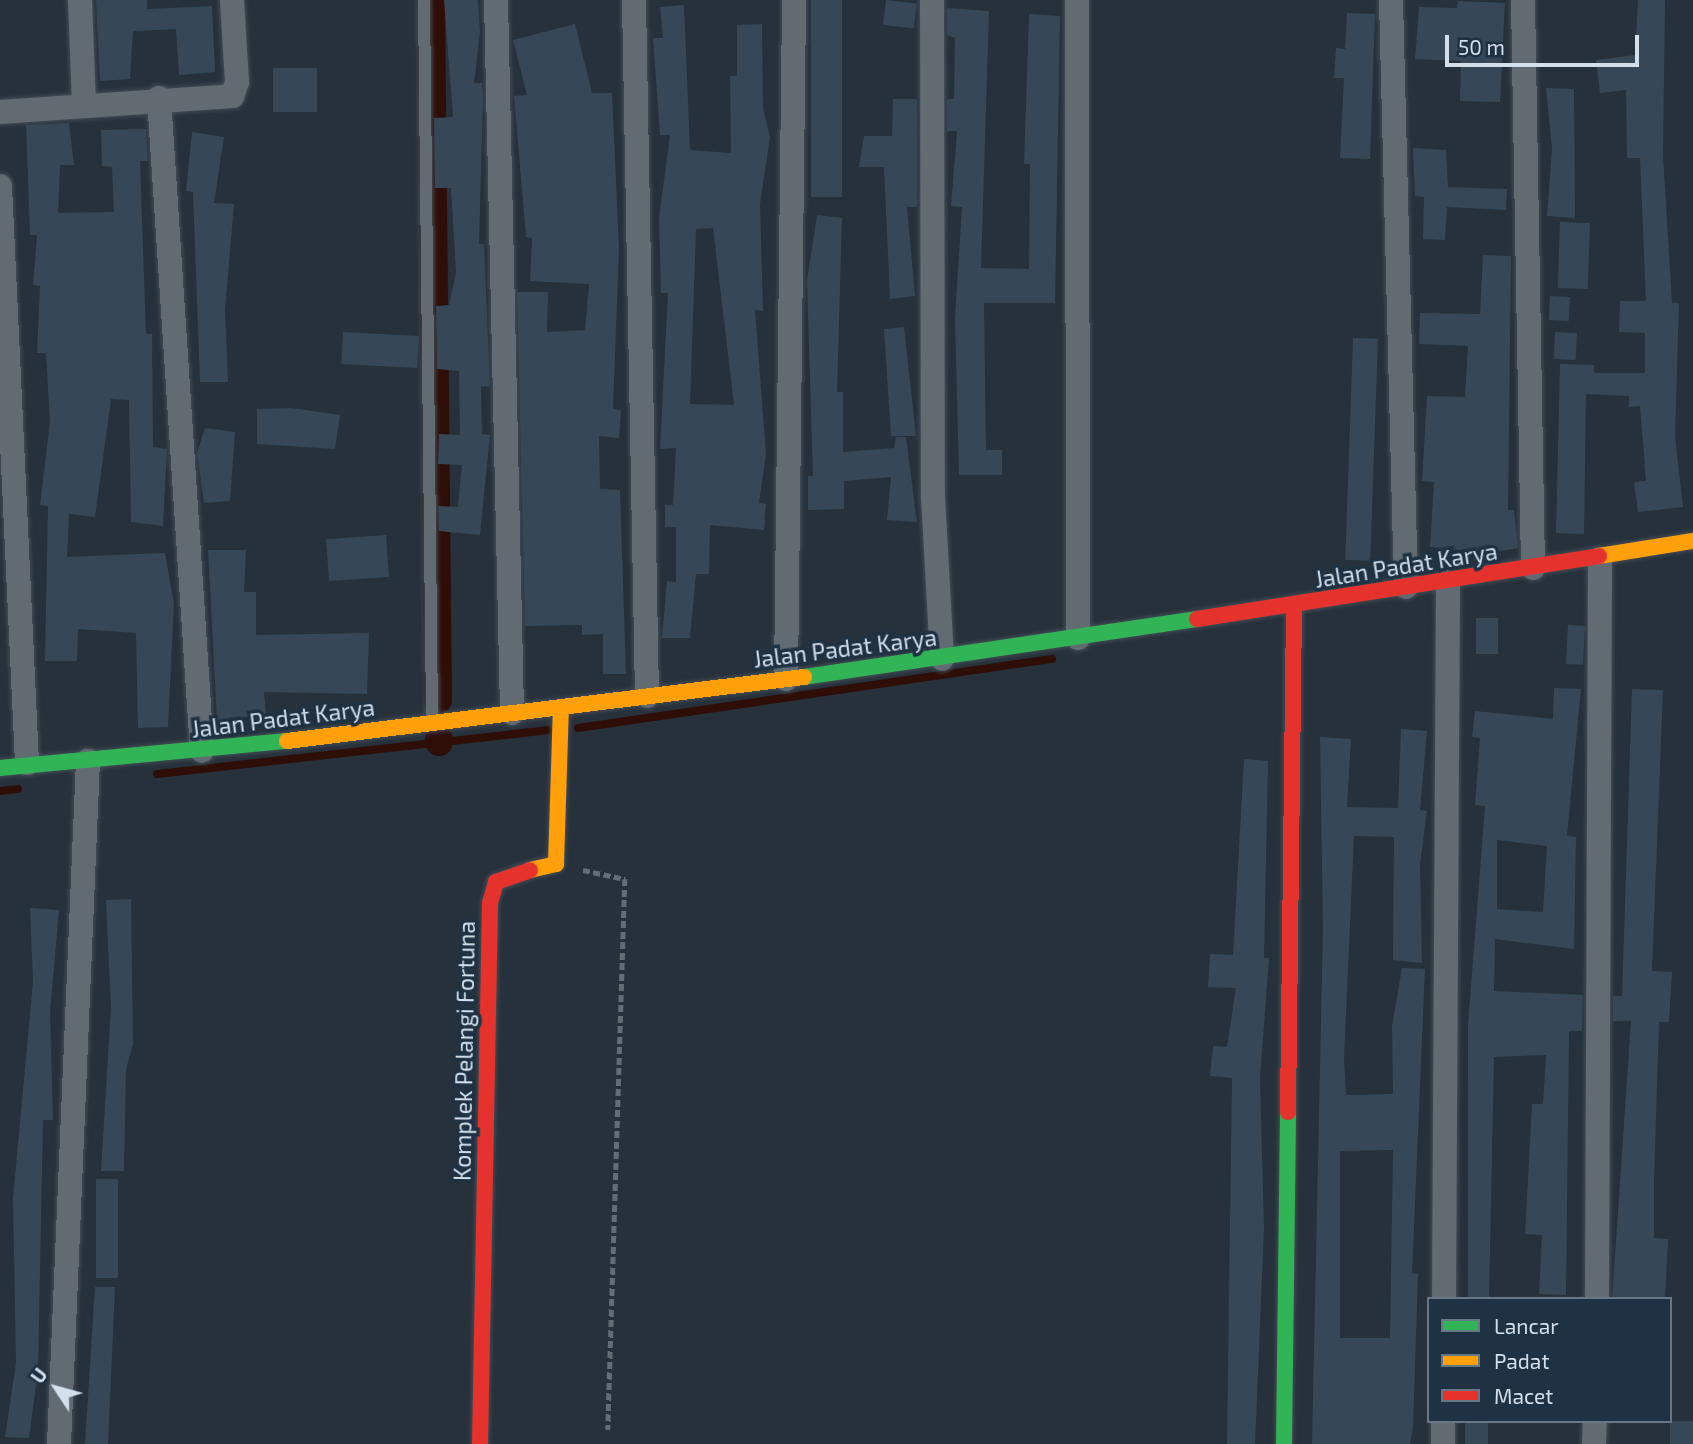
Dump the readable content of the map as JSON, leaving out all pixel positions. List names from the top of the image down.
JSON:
{
  "streets": {
    "street": ["Jalan Padat Karya", "Komplek Pelangi Fortuna"]
  },
  "legend": ["Lancar", "Padat", "Macet"],
  "scale_bar": "50 m",
  "north": "top left"
}
